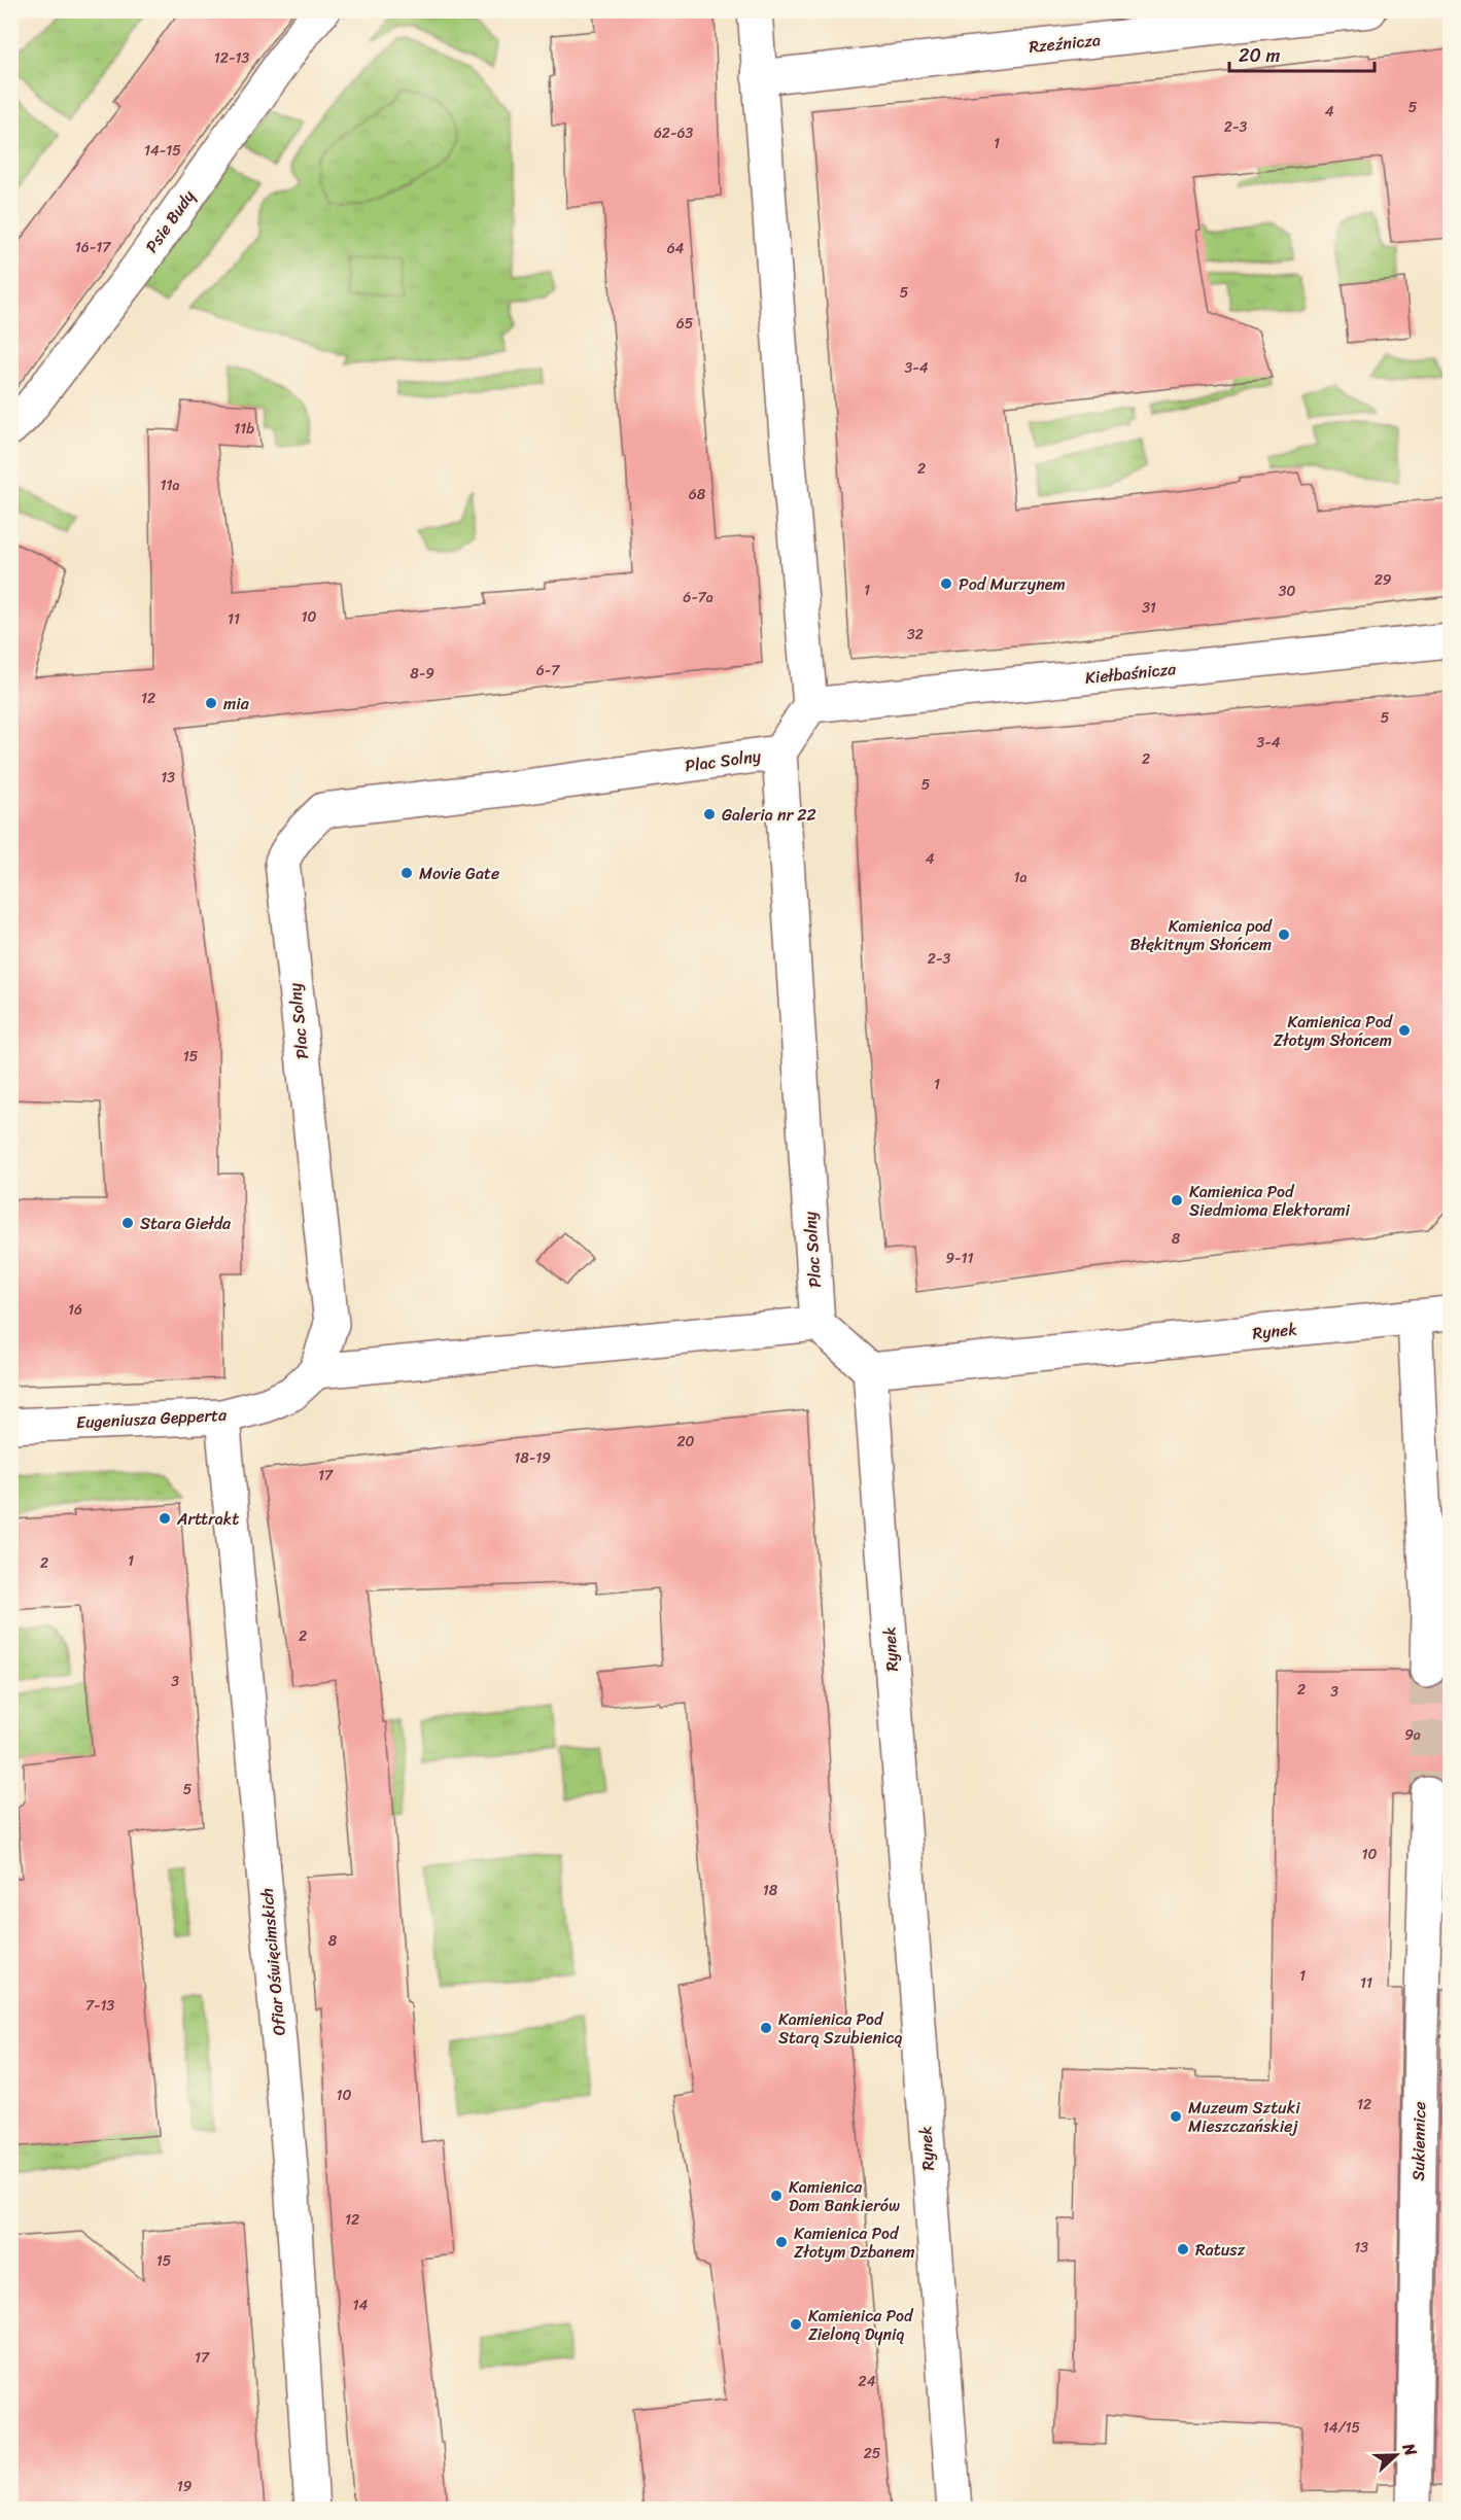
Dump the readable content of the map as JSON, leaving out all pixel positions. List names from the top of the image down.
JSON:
{
  "streets": {
    "street": [
      "Rzeźnicza",
      "Psie Budy",
      "Kiełbaśnicza",
      "Plac Solny",
      "Rynek",
      "Eugeniusza Gepperta",
      "Ofiar Oświęcimskich",
      "Sukiennice"
    ]
  },
  "crossings": [
    ["Plac Solny", "Eugeniusza Gepperta"],
    ["Eugeniusza Gepperta", "Ofiar Oświęcimskich"]
  ],
  "places": [
    "Pod Murzynem",
    "mia",
    "Galeria nr 22",
    "Movie Gate",
    "Kamienica pod Błękitnym Słońcem",
    "Kamienica Pod Złotym Słońcem",
    "Kamienica Pod Siedmioma Elektorami",
    "Stara Giełda",
    "Arttrakt",
    "Kamienica Pod Starą Szubienicą",
    "Muzeum Sztuki Mieszczańskiej",
    "Kamienica Dom Bankierów",
    "Kamienica Pod Złotym Dzbanem",
    "Ratusz",
    "Kamienica Pod Zieloną Dynią"
  ],
  "house_numbers": [
    "12-13",
    "5",
    "4",
    "2-3",
    "62-63",
    "1",
    "14-15",
    "16-17",
    "64",
    "5",
    "65",
    "3-4",
    "11b",
    "2",
    "11a",
    "68",
    "29",
    "1",
    "30",
    "6-7a",
    "31",
    "10",
    "11",
    "32",
    "6-7",
    "8-9",
    "12",
    "5",
    "3-4",
    "2",
    "13",
    "5",
    "4",
    "1a",
    "2-3",
    "15",
    "1",
    "8",
    "9-11",
    "16",
    "20",
    "18-19",
    "17",
    "1",
    "2",
    "2",
    "3",
    "2",
    "3",
    "9a",
    "5",
    "10",
    "18",
    "8",
    "1",
    "11",
    "7-13",
    "10",
    "12",
    "12",
    "13",
    "15",
    "14",
    "17",
    "24",
    "14/15",
    "25",
    "19"
  ],
  "scale_bar": "20 m",
  "north": "right"
}
